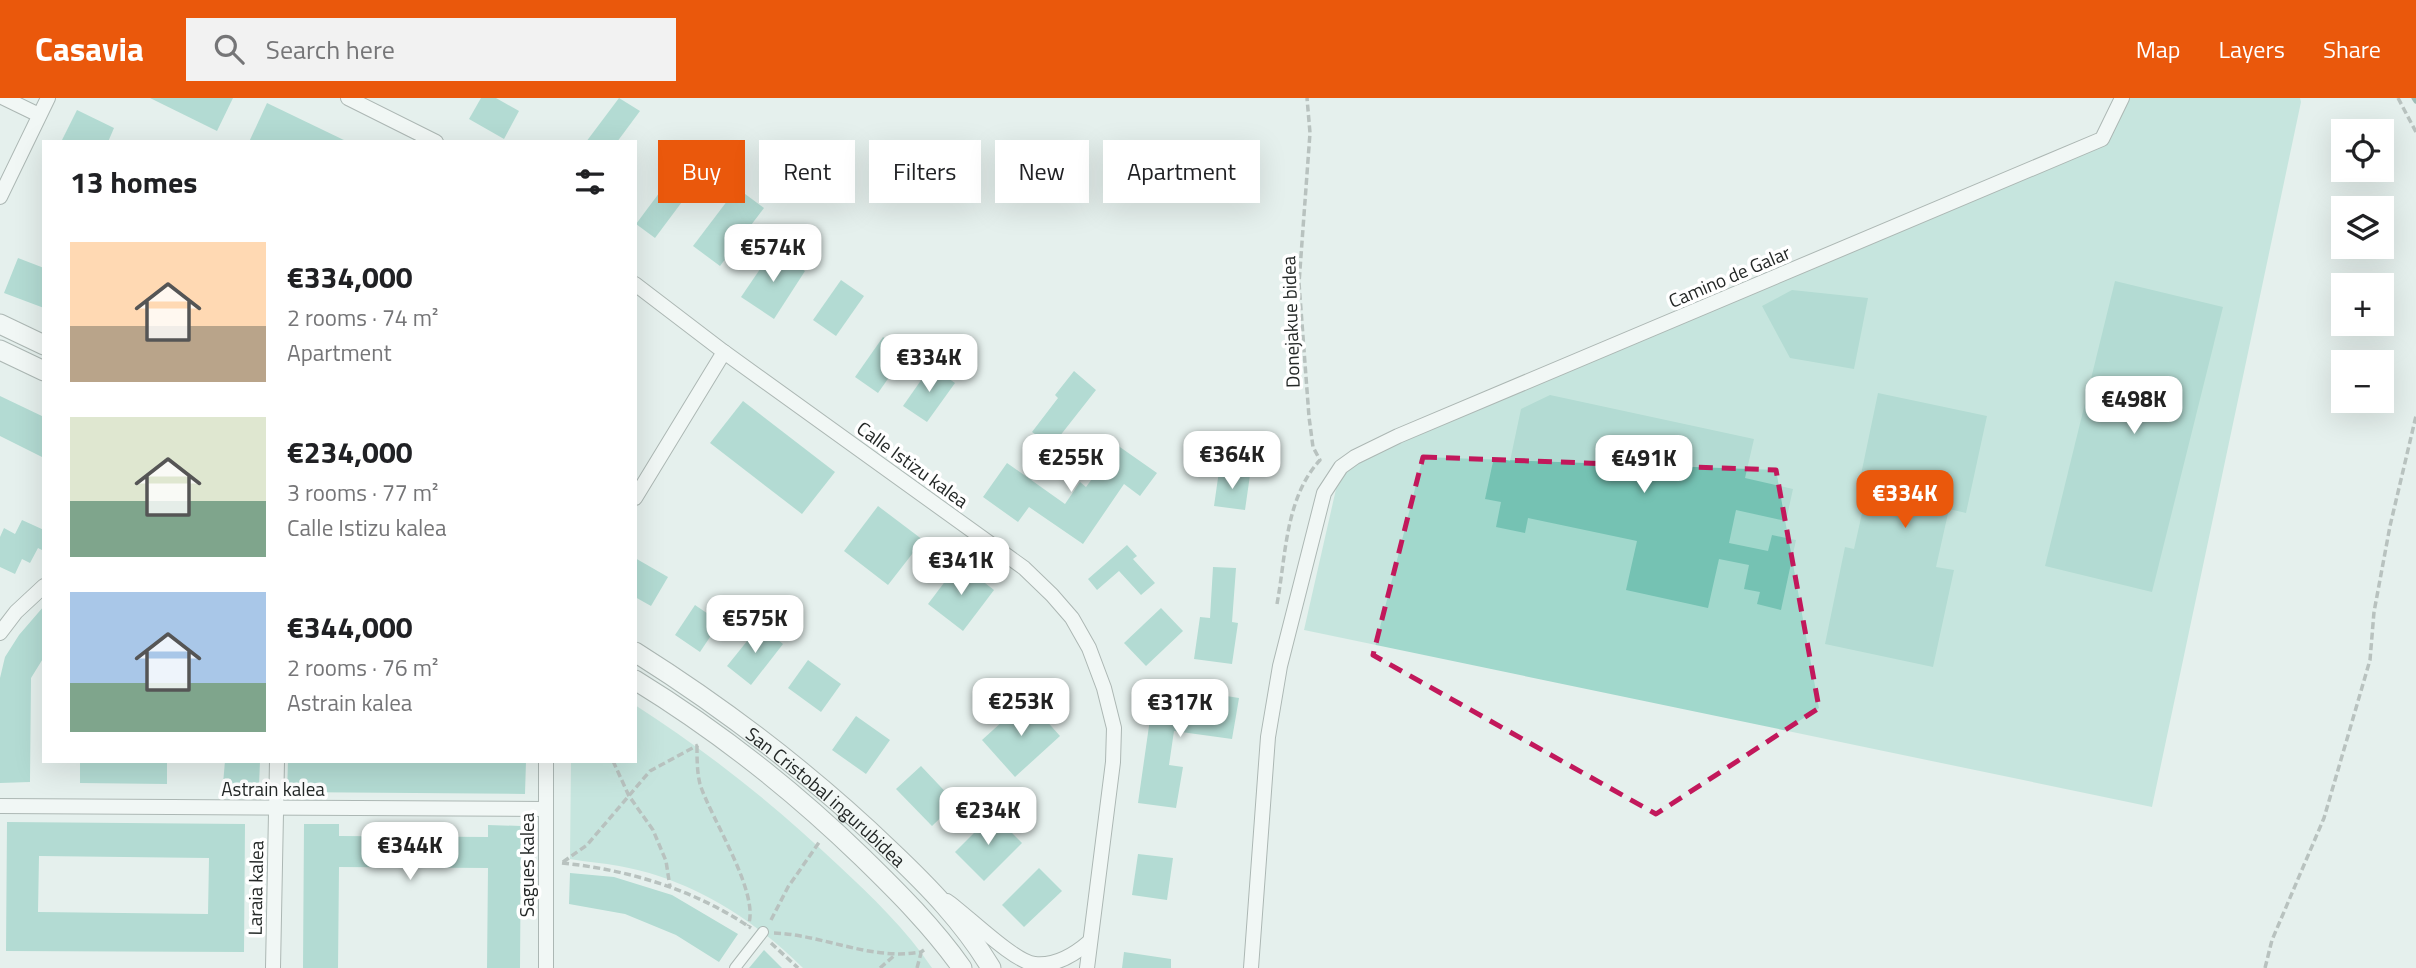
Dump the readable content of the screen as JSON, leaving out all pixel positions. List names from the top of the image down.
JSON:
{
  "streets": {
    "street": [
      "Camino de Galar",
      "Calle Istizu kalea",
      "Astrain kalea",
      "San Cristobal ingurubidea",
      "Sagues kalea",
      "Laraia kalea"
    ],
    "path": ["Donejakue bidea"]
  },
  "crossings": [
    ["Astrain kalea", "Sagues kalea"],
    ["Astrain kalea", "Laraia kalea"]
  ],
  "page": {
    "header": "Casavia",
    "search": "Search here",
    "nav": ["Map", "Layers", "Share"],
    "map_buttons": ["+", "−"],
    "chip": [
      "Buy",
      "Rent",
      "Filters",
      "New",
      "Apartment"
    ],
    "heading": "13 homes",
    "price": [
      "€574K",
      "€334K",
      "€498K",
      "€364K",
      "€255K",
      "€491K",
      "€334K",
      "€341K",
      "€575K",
      "€253K",
      "€317K",
      "€234K",
      "€344K"
    ],
    "list": [
      {
        "name": "€334,000",
        "note": "2 rooms · 74 m² · Apartment"
      },
      {
        "name": "€234,000",
        "note": "3 rooms · 77 m² · Calle Istizu kalea"
      },
      {
        "name": "€344,000",
        "note": "2 rooms · 76 m² · Astrain kalea"
      }
    ]
  }
}
